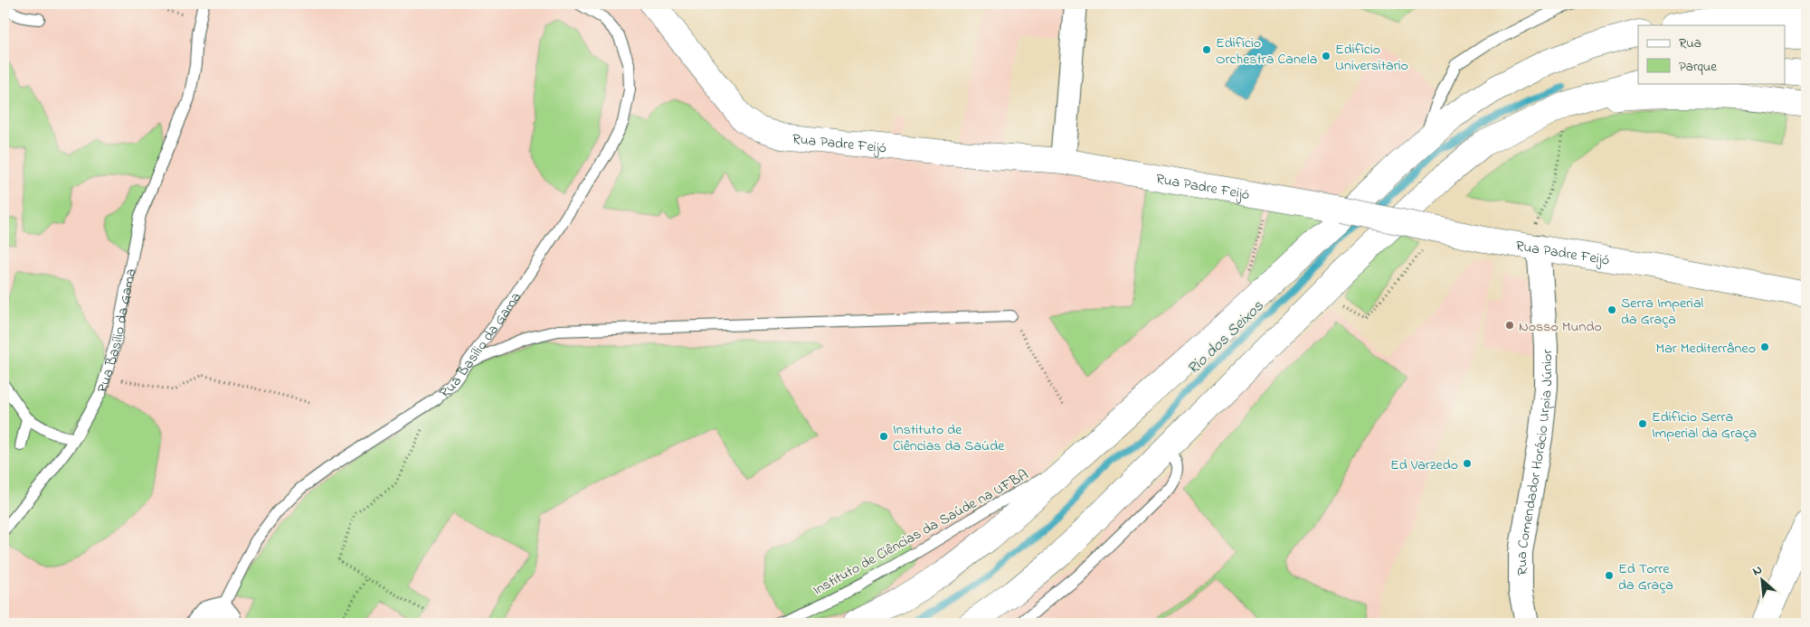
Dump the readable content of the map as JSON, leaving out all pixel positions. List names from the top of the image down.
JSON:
{
  "streets": {
    "main road": ["Rua Padre Feijó"],
    "street": ["Rua Basílio da Gama", "Rua Comendador Horácio Urpia Júnior"],
    "lane": ["Instituto de Ciências da Saúde na UFBA"]
  },
  "crossings": [
    ["Rua Padre Feijó", "Rua Comendador Horácio Urpia Júnior"]
  ],
  "water": ["Rio dos Seixos"],
  "places": [
    "Edifício Orchestra Canela",
    "Edifício Universitario",
    "Serra Imperial da Graça",
    "Nosso Mundo",
    "Mar Mediterrâneo",
    "Edifício Serra Imperial da Graça",
    "Instituto de Ciências da Saúde",
    "Ed Varzedo",
    "Ed Torre da Graça"
  ],
  "legend": ["Rua", "Parque"],
  "north": "top left"
}
